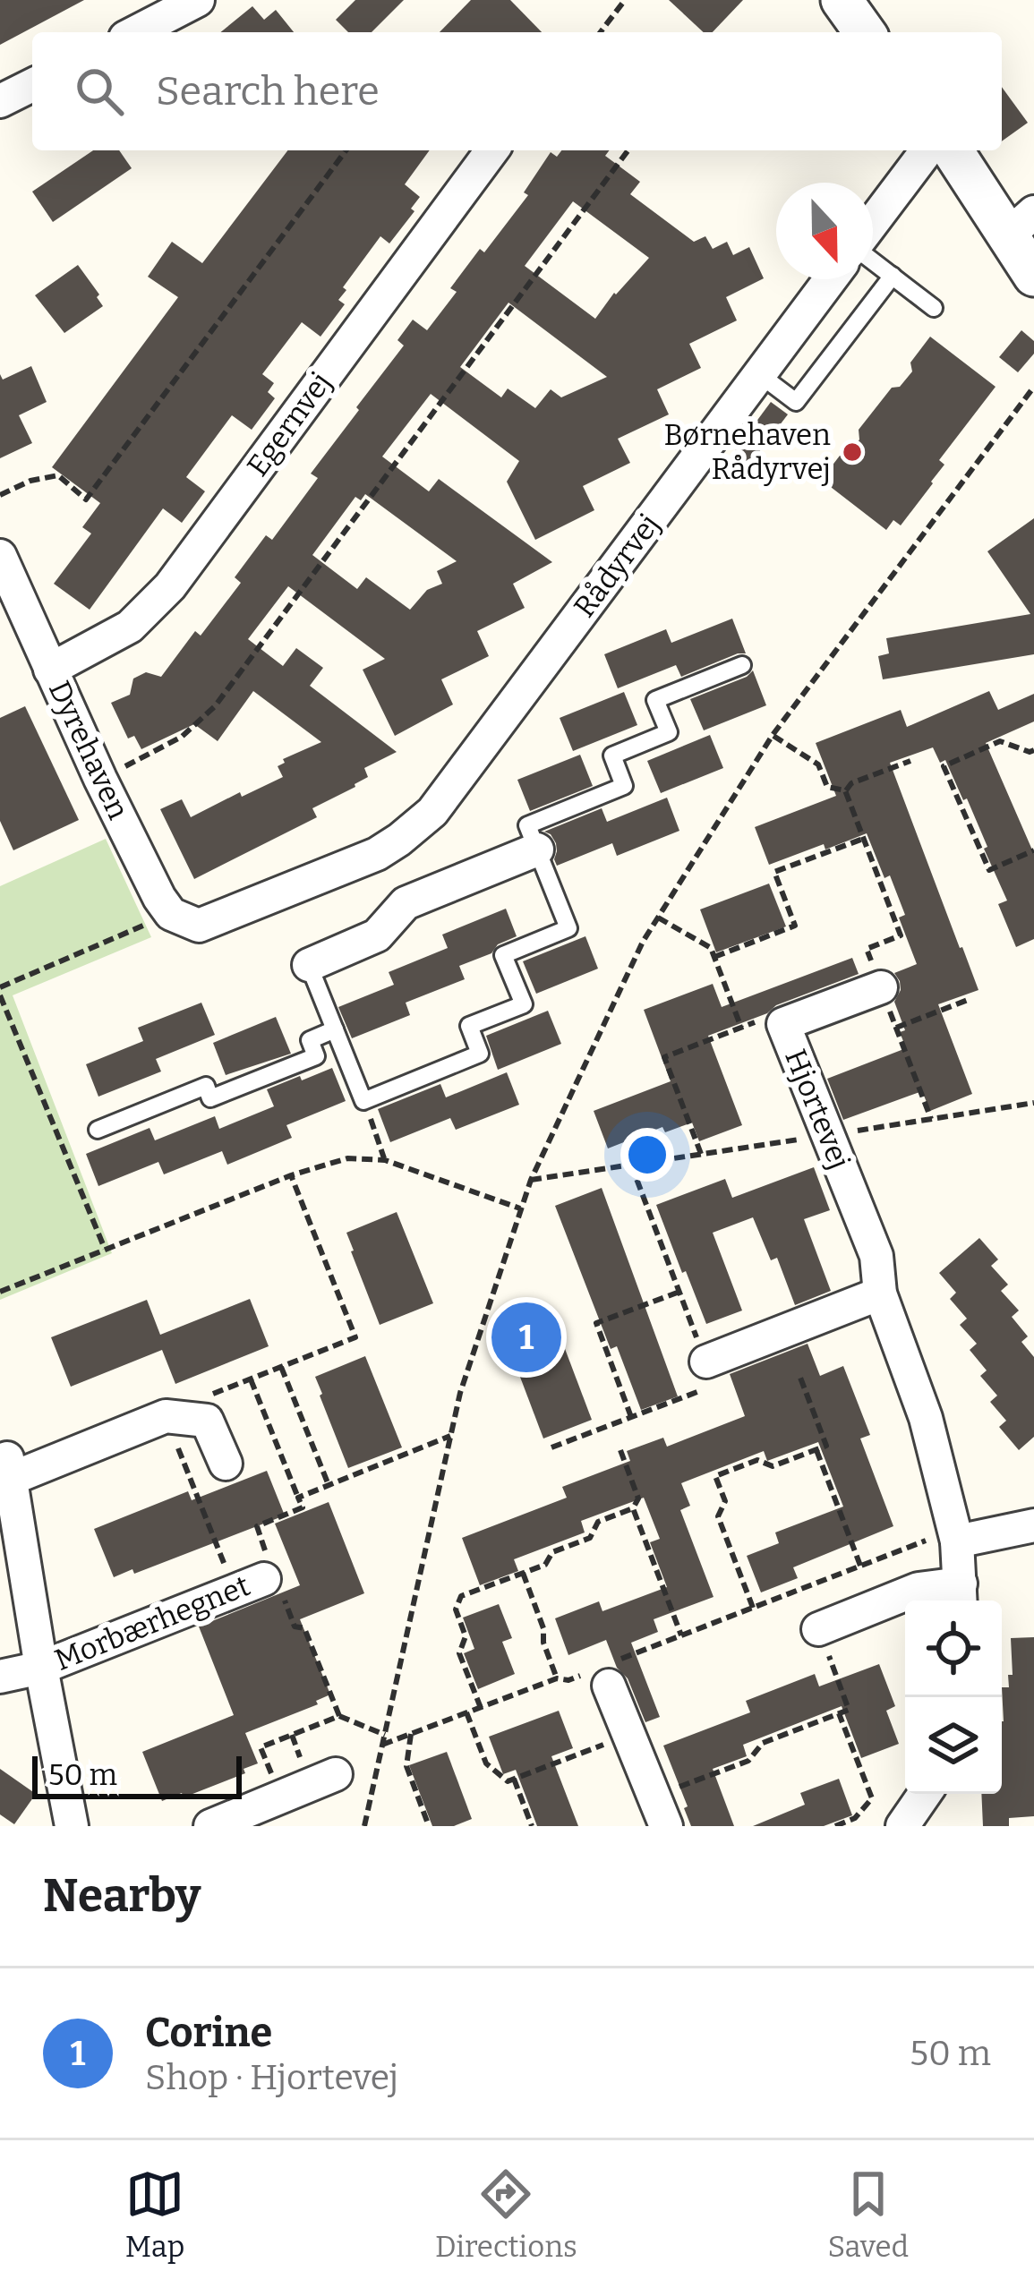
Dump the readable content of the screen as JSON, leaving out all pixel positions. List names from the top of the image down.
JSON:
{
  "streets": {
    "street": [
      "Egernvej",
      "Rådyrvej",
      "Dyrehaven",
      "Hjortevej",
      "Morbærhegnet"
    ]
  },
  "crossings": [
    ["Egernvej", "Dyrehaven"],
    ["Rådyrvej", "Dyrehaven"]
  ],
  "places": ["Børnehaven Rådyrvej"],
  "scale_bar": "50 m",
  "north": "bottom",
  "page": {
    "search": "Search here",
    "pins": "1",
    "scale": "50 m",
    "heading": "Nearby",
    "list": [
      {
        "mark": "1",
        "name": "Corine",
        "note": "Shop · Hjortevej",
        "value": "50 m"
      }
    ],
    "nav": ["Map", "Directions", "Saved"]
  }
}
